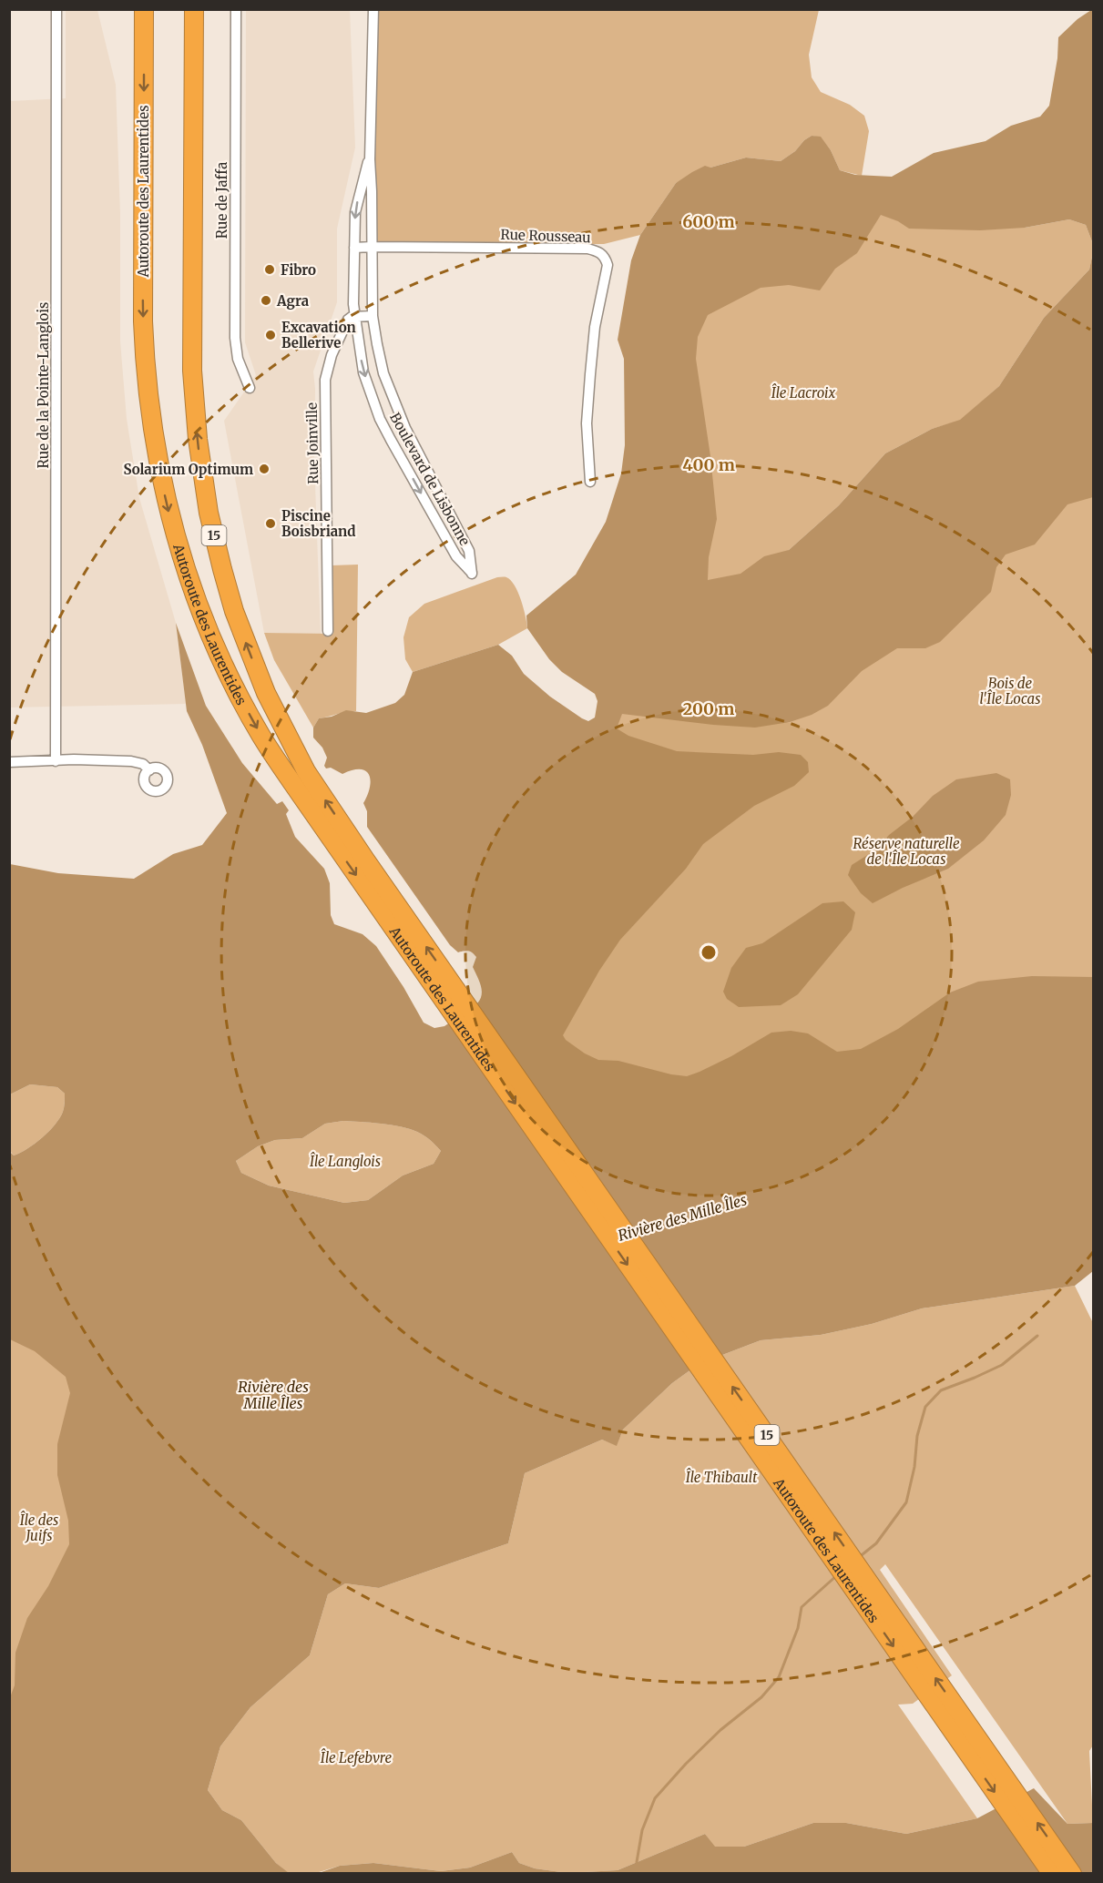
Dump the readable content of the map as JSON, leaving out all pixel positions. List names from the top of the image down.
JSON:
{
  "streets": {
    "highway": ["Autoroute des Laurentides", "15"],
    "street": [
      "Rue de Jaffa",
      "Rue Rousseau",
      "Rue de la Pointe-Langlois",
      "Rue Joinville",
      "Boulevard de Lisbonne"
    ]
  },
  "crossings": [
    ["Rue Rousseau", "Boulevard de Lisbonne"],
    ["Rue Joinville", "Boulevard de Lisbonne"]
  ],
  "water": ["Rivière des Mille Îles"],
  "parks": [
    "Île Lacroix",
    "Bois de l'Île Locas",
    "Réserve naturelle de l'Île Locas",
    "Île Langlois",
    "Île Thibault",
    "Île des Juifs",
    "Île Lefebvre"
  ],
  "places": [
    "Fibro",
    "Agra",
    "Excavation Bellerive",
    "Solarium Optimum",
    "Piscine Boisbriand"
  ],
  "rings": ["600 m", "400 m", "200 m"]
}
